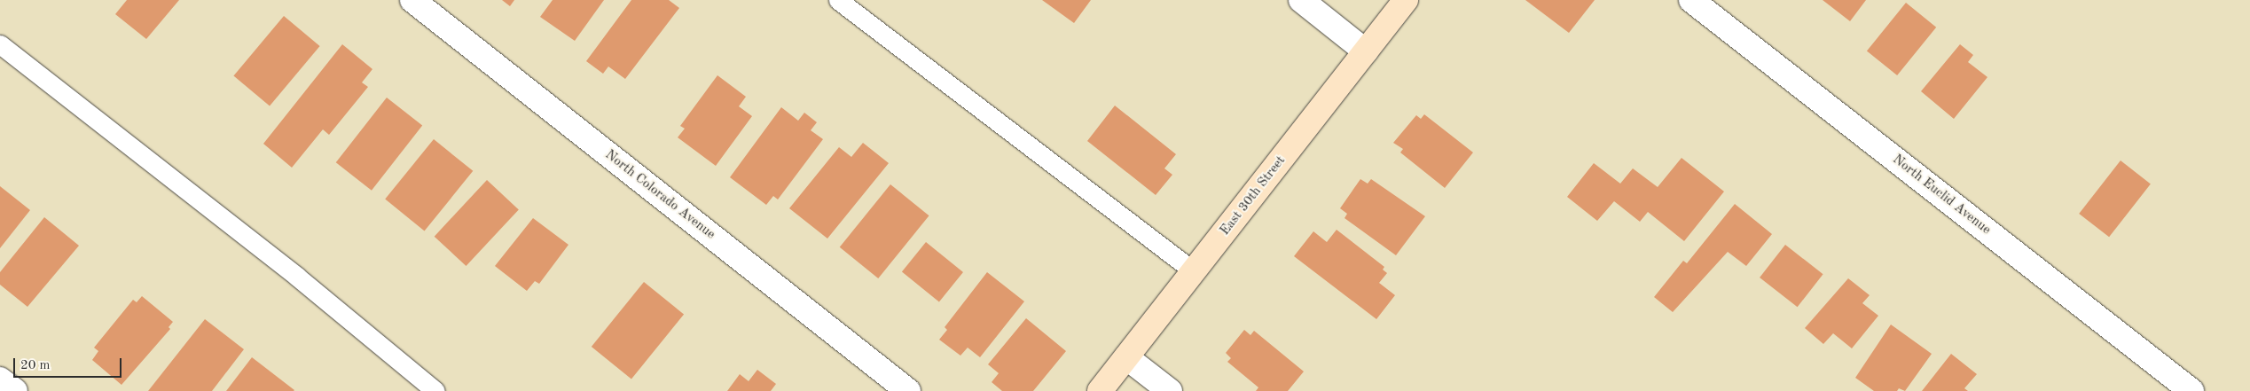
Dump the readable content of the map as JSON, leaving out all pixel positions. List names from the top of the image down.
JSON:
{
  "streets": {
    "main road": ["East 30th Street"],
    "street": ["North Colorado Avenue", "North Euclid Avenue"]
  },
  "scale_bar": "20 m"
}
